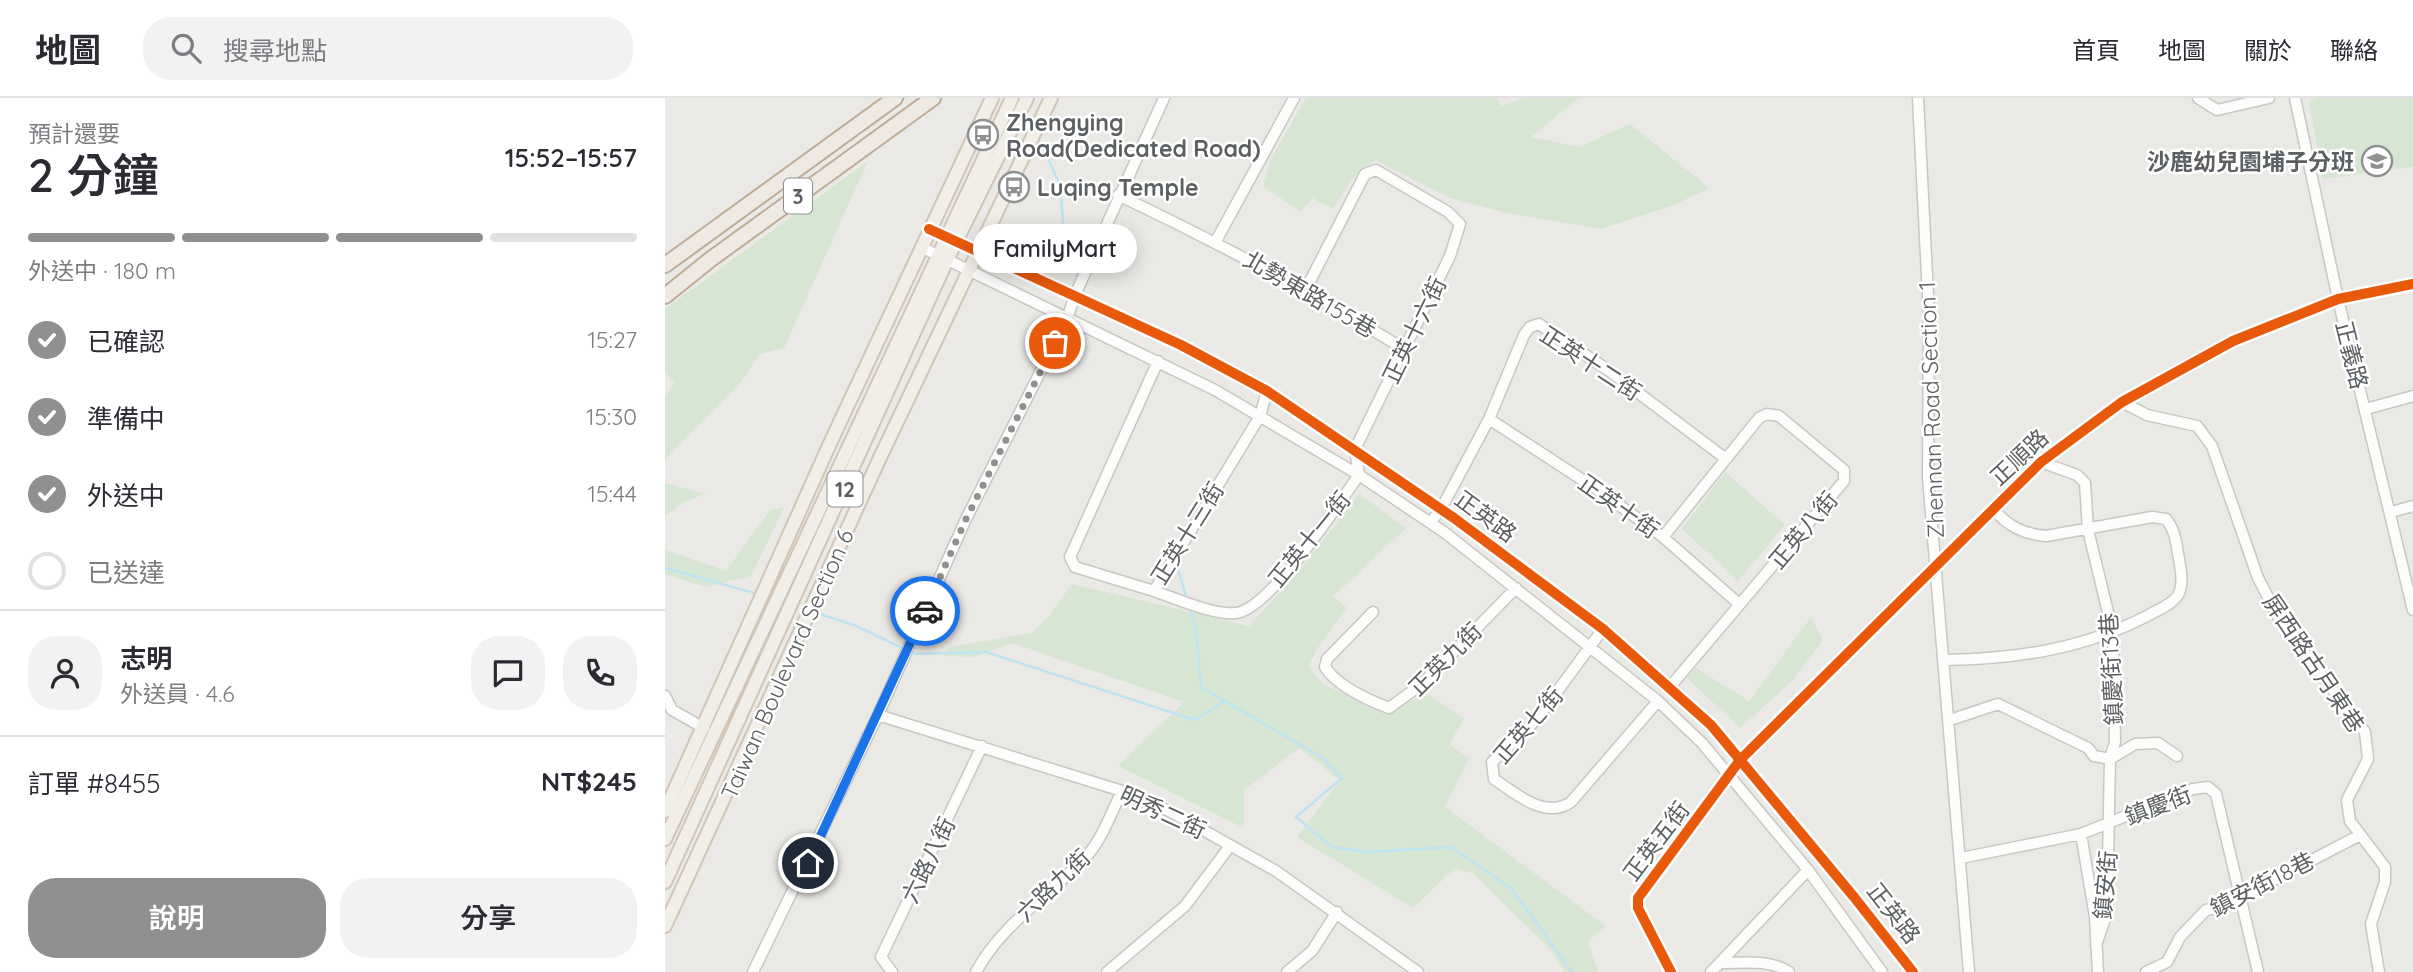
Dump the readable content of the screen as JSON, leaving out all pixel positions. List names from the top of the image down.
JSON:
{
  "streets": {
    "highway": ["3"],
    "main road": ["12", "Taiwan Boulevard Section 6"],
    "street": [
      "北勢東路155巷",
      "正英十六街",
      "正義路",
      "正英十二街",
      "Zhennan Road Section 1",
      "正順路",
      "正英十街",
      "正英路",
      "正英八街",
      "正英十三街",
      "正英十一街",
      "正英九街",
      "屏西路古月東巷",
      "鎮慶街13巷",
      "正英七街",
      "鎮慶街",
      "明秀二街",
      "正英五街",
      "六路八街",
      "鎮安街18巷",
      "六路九街",
      "鎮安街"
    ]
  },
  "crossings": [
    ["北勢東路155巷", "正英十六街"],
    ["正英十六街", "正英路"],
    ["正英十六街", "正英十一街"],
    ["正義路", "正順路"],
    ["正英十二街", "正英十街"],
    ["正英十二街", "正英路"],
    ["正英十二街", "正英八街"],
    ["Zhennan Road Section 1", "正順路"],
    ["Zhennan Road Section 1", "鎮慶街"],
    ["正順路", "正英路"],
    ["正順路", "屏西路古月東巷"],
    ["正順路", "鎮慶街13巷"],
    ["正順路", "正英五街"],
    ["12", "正英路"],
    ["正英十街", "正英八街"],
    ["正英路", "正英八街"],
    ["正英路", "正英十三街"],
    ["正英路", "正英十一街"],
    ["正英路", "正英九街"],
    ["正英路", "Taiwan Boulevard Section 6"],
    ["正英路", "正英七街"],
    ["正英路", "正英五街"],
    ["正英十三街", "正英十一街"],
    ["屏西路古月東巷", "鎮安街18巷"],
    ["鎮慶街13巷", "鎮慶街"],
    ["鎮慶街13巷", "鎮安街"],
    ["鎮慶街", "鎮安街18巷"],
    ["鎮慶街", "鎮安街"],
    ["明秀二街", "六路八街"],
    ["明秀二街", "六路九街"]
  ],
  "places": {
    "bus stop": ["Zhengying Road(Dedicated Road)", "Luqing Temple"],
    "school or university": ["沙鹿幼兒園埔子分班"],
    "other": ["FamilyMart"]
  },
  "page": {
    "header": "地圖",
    "search": "搜尋地點",
    "nav": [
      "首頁",
      "地圖",
      "關於",
      "聯絡"
    ],
    "heading": ["2 分鐘", "預計還要", "15:52–15:57"],
    "panel": [
      "志明",
      "外送員 · 4.6",
      "訂單 #8455",
      "NT$245"
    ],
    "bar": "外送中 · 180 m",
    "bubble": "FamilyMart",
    "list": [
      ["已確認", "15:27"],
      ["準備中", "15:30"],
      ["外送中", "15:44"],
      "已送達"
    ],
    "buttons": ["說明", "分享"]
  }
}
